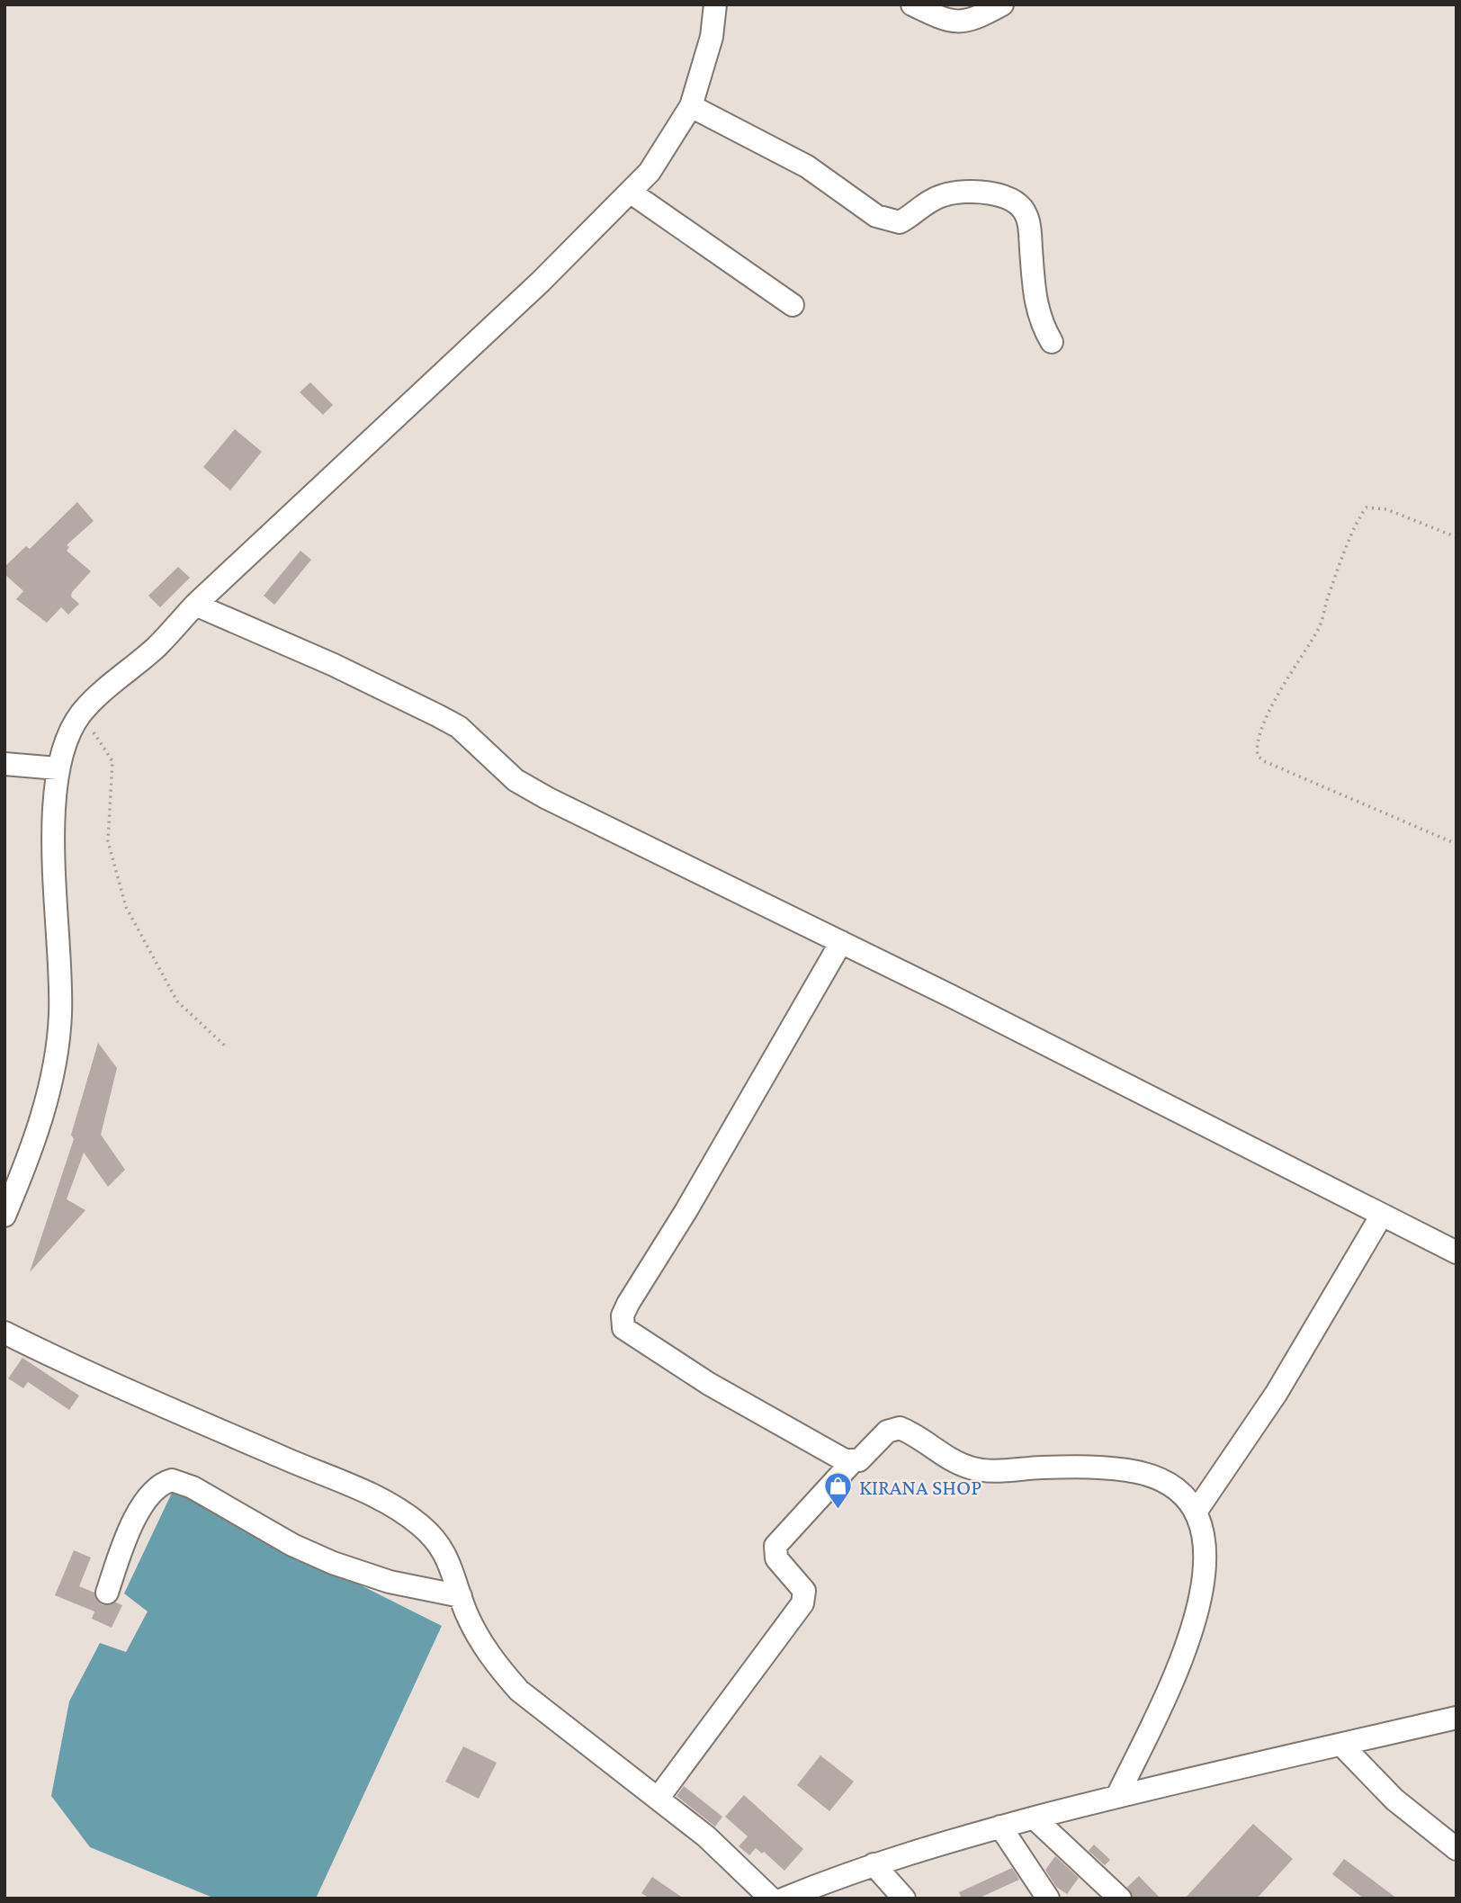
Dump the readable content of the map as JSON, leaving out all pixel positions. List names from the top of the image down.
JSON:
{
  "places": {
    "shop": ["KIRANA SHOP"]
  }
}
